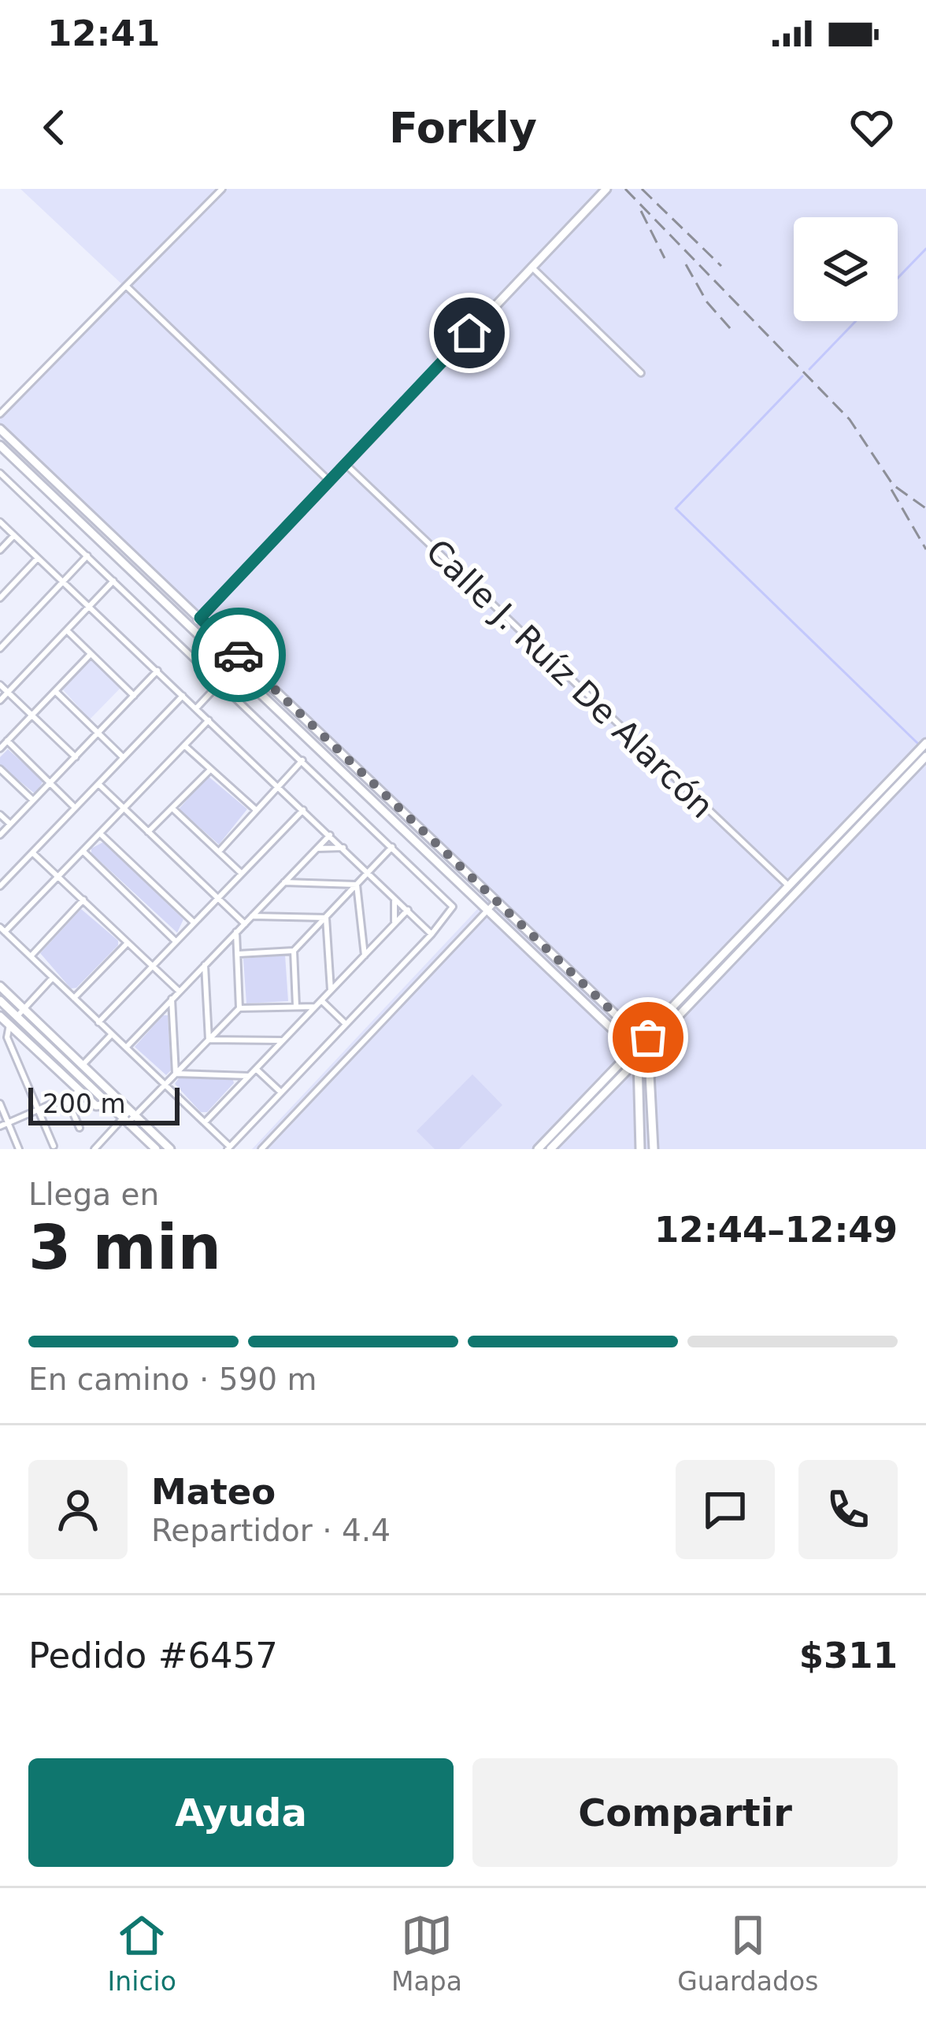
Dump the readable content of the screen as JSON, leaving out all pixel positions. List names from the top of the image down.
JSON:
{
  "streets": {
    "street": ["Calle J. Ruíz De Alarcón"]
  },
  "scale_bar": "200 m",
  "page": {
    "status": "12:41",
    "header": "Forkly",
    "scale": "200 m",
    "heading": ["3 min", "Llega en", "12:44–12:49"],
    "panel": [
      "Mateo",
      "Repartidor · 4.4",
      "Pedido #6457",
      "$311"
    ],
    "bar": "En camino · 590 m",
    "buttons": ["Ayuda", "Compartir"],
    "tabs": ["Inicio", "Mapa", "Guardados"]
  }
}
